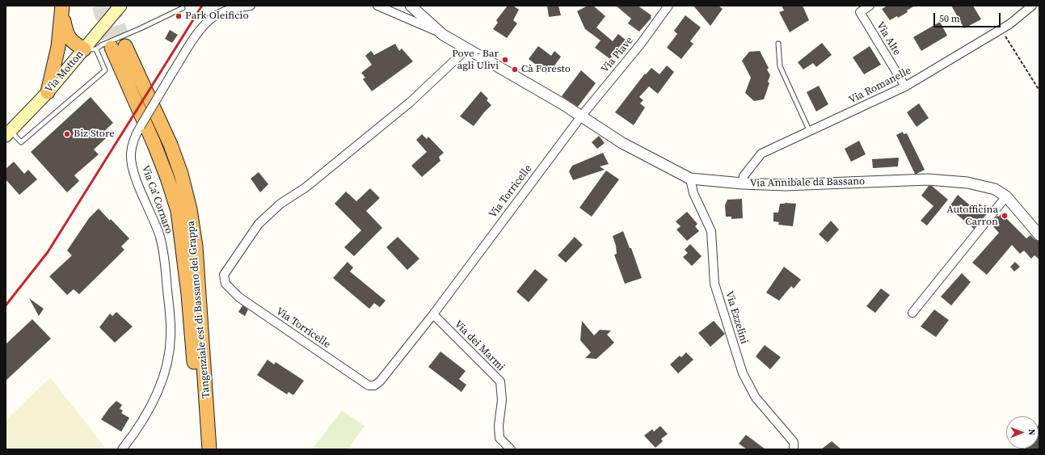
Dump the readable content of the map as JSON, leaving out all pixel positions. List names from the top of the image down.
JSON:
{
  "streets": {
    "highway": ["Tangenziale est di Bassano del Grappa"],
    "main road": ["Via Motton"],
    "street": [
      "Via Alte",
      "Via Piave",
      "Via Romanelle",
      "Via Annibale da Bassano",
      "Via Torricelle",
      "Via Ca' Cornaro",
      "Via Ezzelini",
      "Via dei Marmi"
    ]
  },
  "crossings": [
    ["Via Alte", "Via Romanelle"],
    ["Via Piave", "Via Annibale da Bassano"],
    ["Via Piave", "Via Torricelle"],
    ["Via Romanelle", "Via Annibale da Bassano"],
    ["Via Annibale da Bassano", "Via Torricelle"],
    ["Via Annibale da Bassano", "Via Ezzelini"],
    ["Via Torricelle", "Via dei Marmi"]
  ],
  "places": [
    "Park Oleificio",
    "Pove - Bar agli Ulivi",
    "Cà Foresto",
    "Biz Store",
    "Autofficina Carron"
  ],
  "scale_bar": "50 m",
  "north": "right"
}
